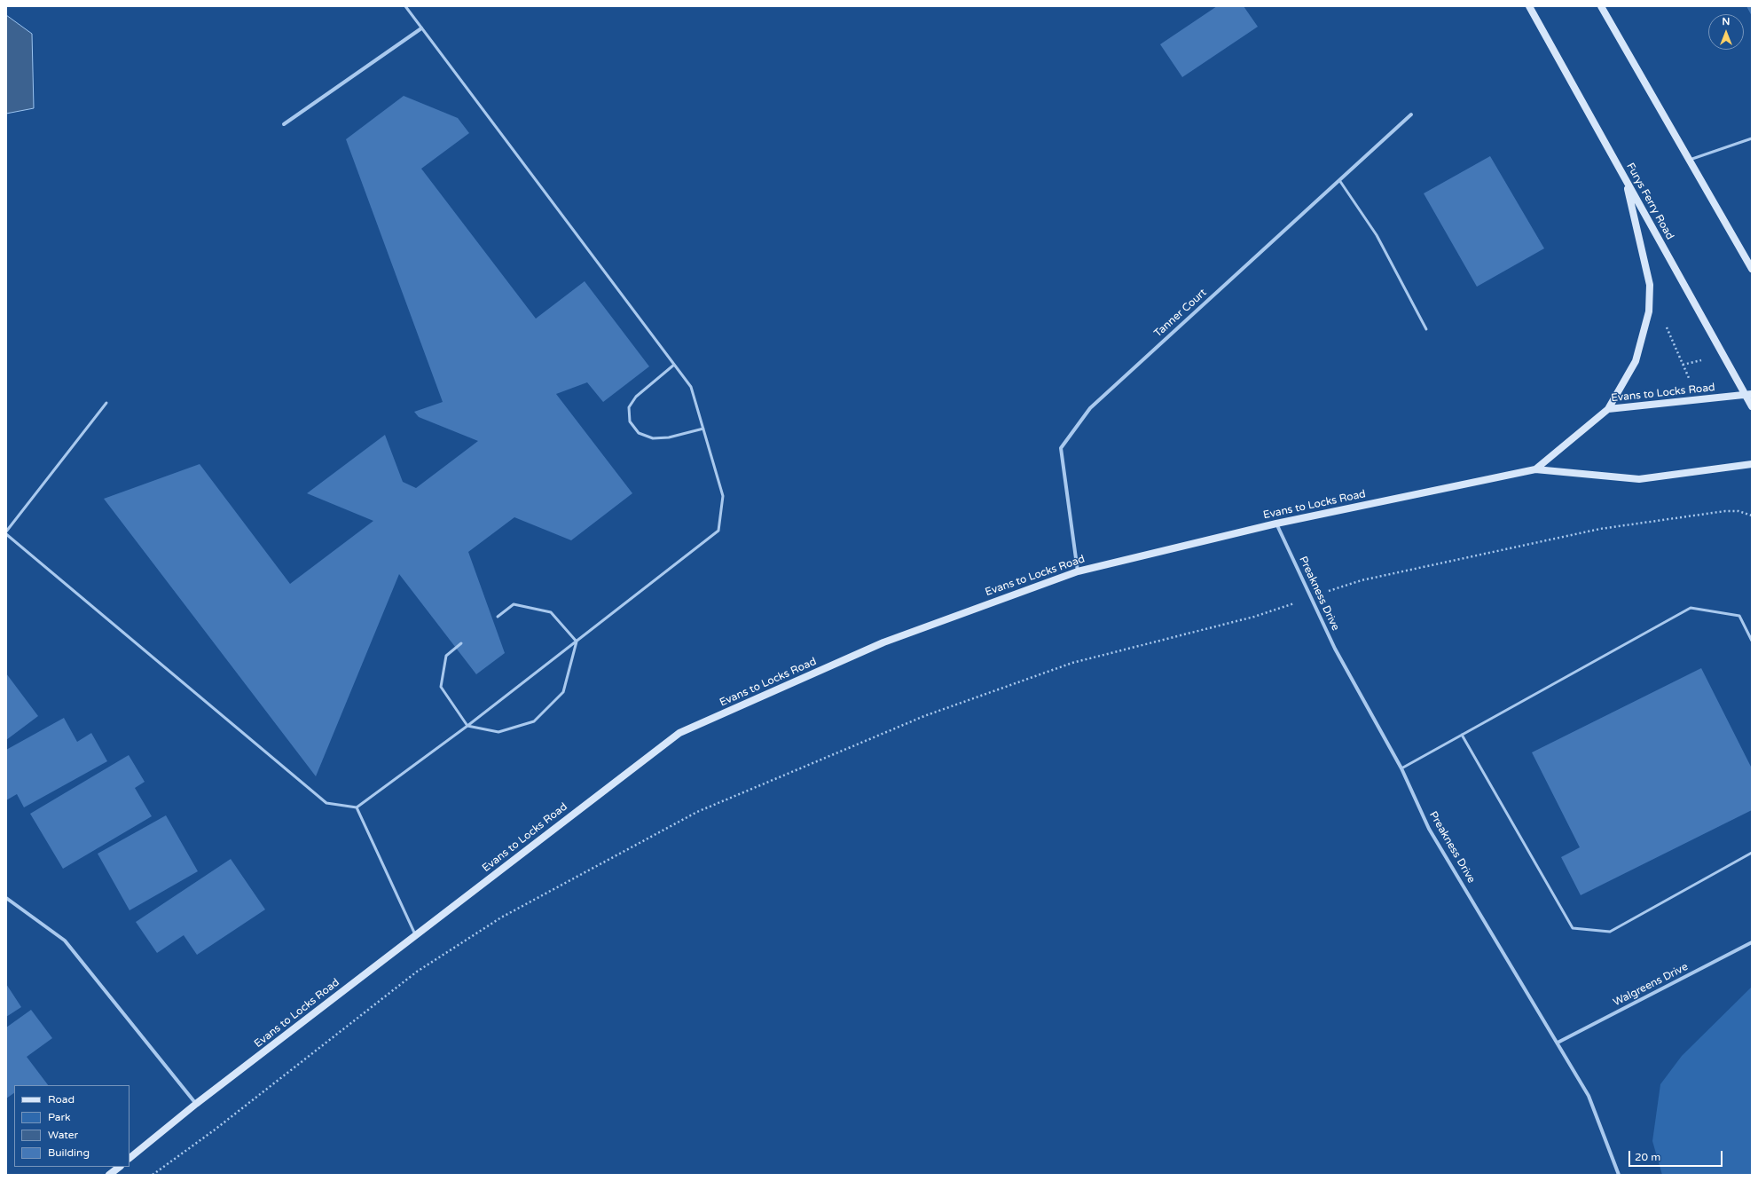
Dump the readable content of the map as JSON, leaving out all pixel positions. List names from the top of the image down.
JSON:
{
  "streets": {
    "street": [
      "Furys Ferry Road",
      "Tanner Court",
      "Evans to Locks Road",
      "Preakness Drive",
      "Walgreens Drive"
    ]
  },
  "crossings": [
    ["Furys Ferry Road", "Evans to Locks Road"],
    ["Tanner Court", "Evans to Locks Road"],
    ["Evans to Locks Road", "Preakness Drive"],
    ["Preakness Drive", "Walgreens Drive"]
  ],
  "legend": [
    "Road",
    "Park",
    "Water",
    "Building"
  ],
  "scale_bar": "20 m",
  "north": "top"
}
